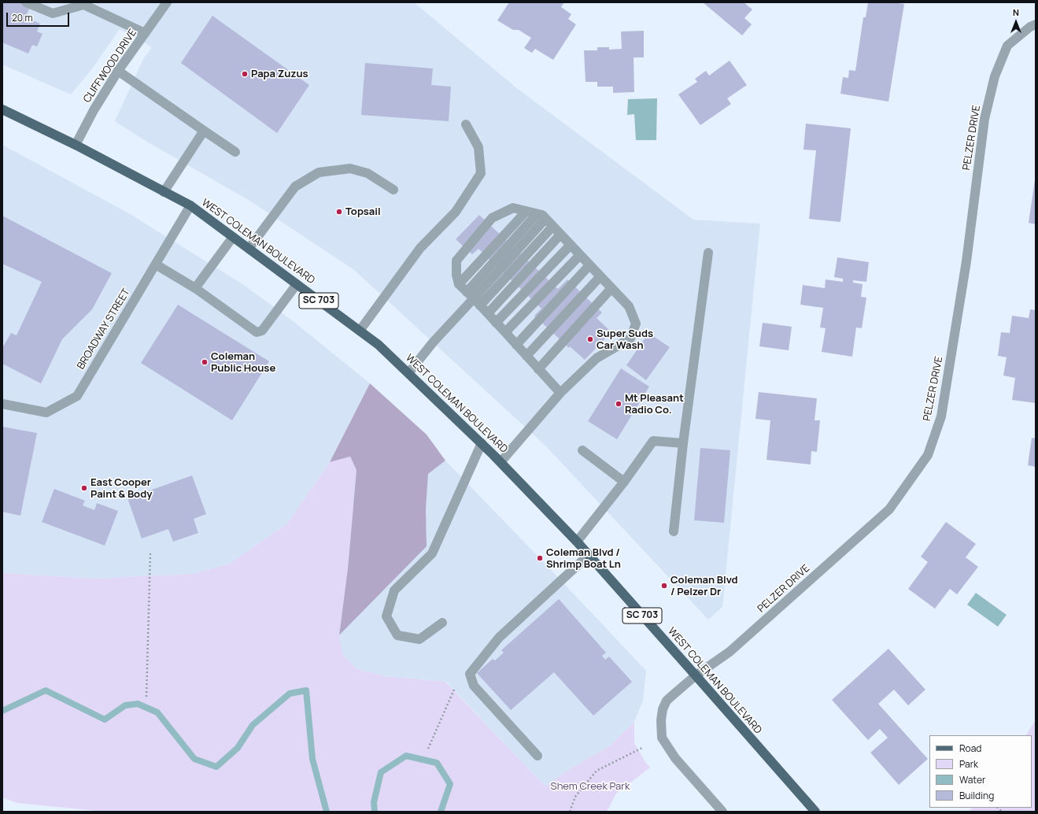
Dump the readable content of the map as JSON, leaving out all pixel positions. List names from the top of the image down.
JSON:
{
  "streets": {
    "main road": ["WEST COLEMAN BOULEVARD", "SC 703"],
    "street": ["CLIFFWOOD DRIVE", "PELZER DRIVE", "BROADWAY STREET"]
  },
  "crossings": [
    ["CLIFFWOOD DRIVE", "WEST COLEMAN BOULEVARD"],
    ["PELZER DRIVE", "WEST COLEMAN BOULEVARD"],
    ["WEST COLEMAN BOULEVARD", "BROADWAY STREET"]
  ],
  "parks": ["Shem Creek Park"],
  "places": [
    "Papa Zuzus",
    "Topsail",
    "Super Suds Car Wash",
    "Coleman Public House",
    "Mt Pleasant Radio Co.",
    "East Cooper Paint & Body",
    "Coleman Blvd / Shrimp Boat Ln",
    "Coleman Blvd / Pelzer Dr"
  ],
  "legend": [
    "Road",
    "Park",
    "Water",
    "Building"
  ],
  "scale_bar": "20 m",
  "north": "top"
}
